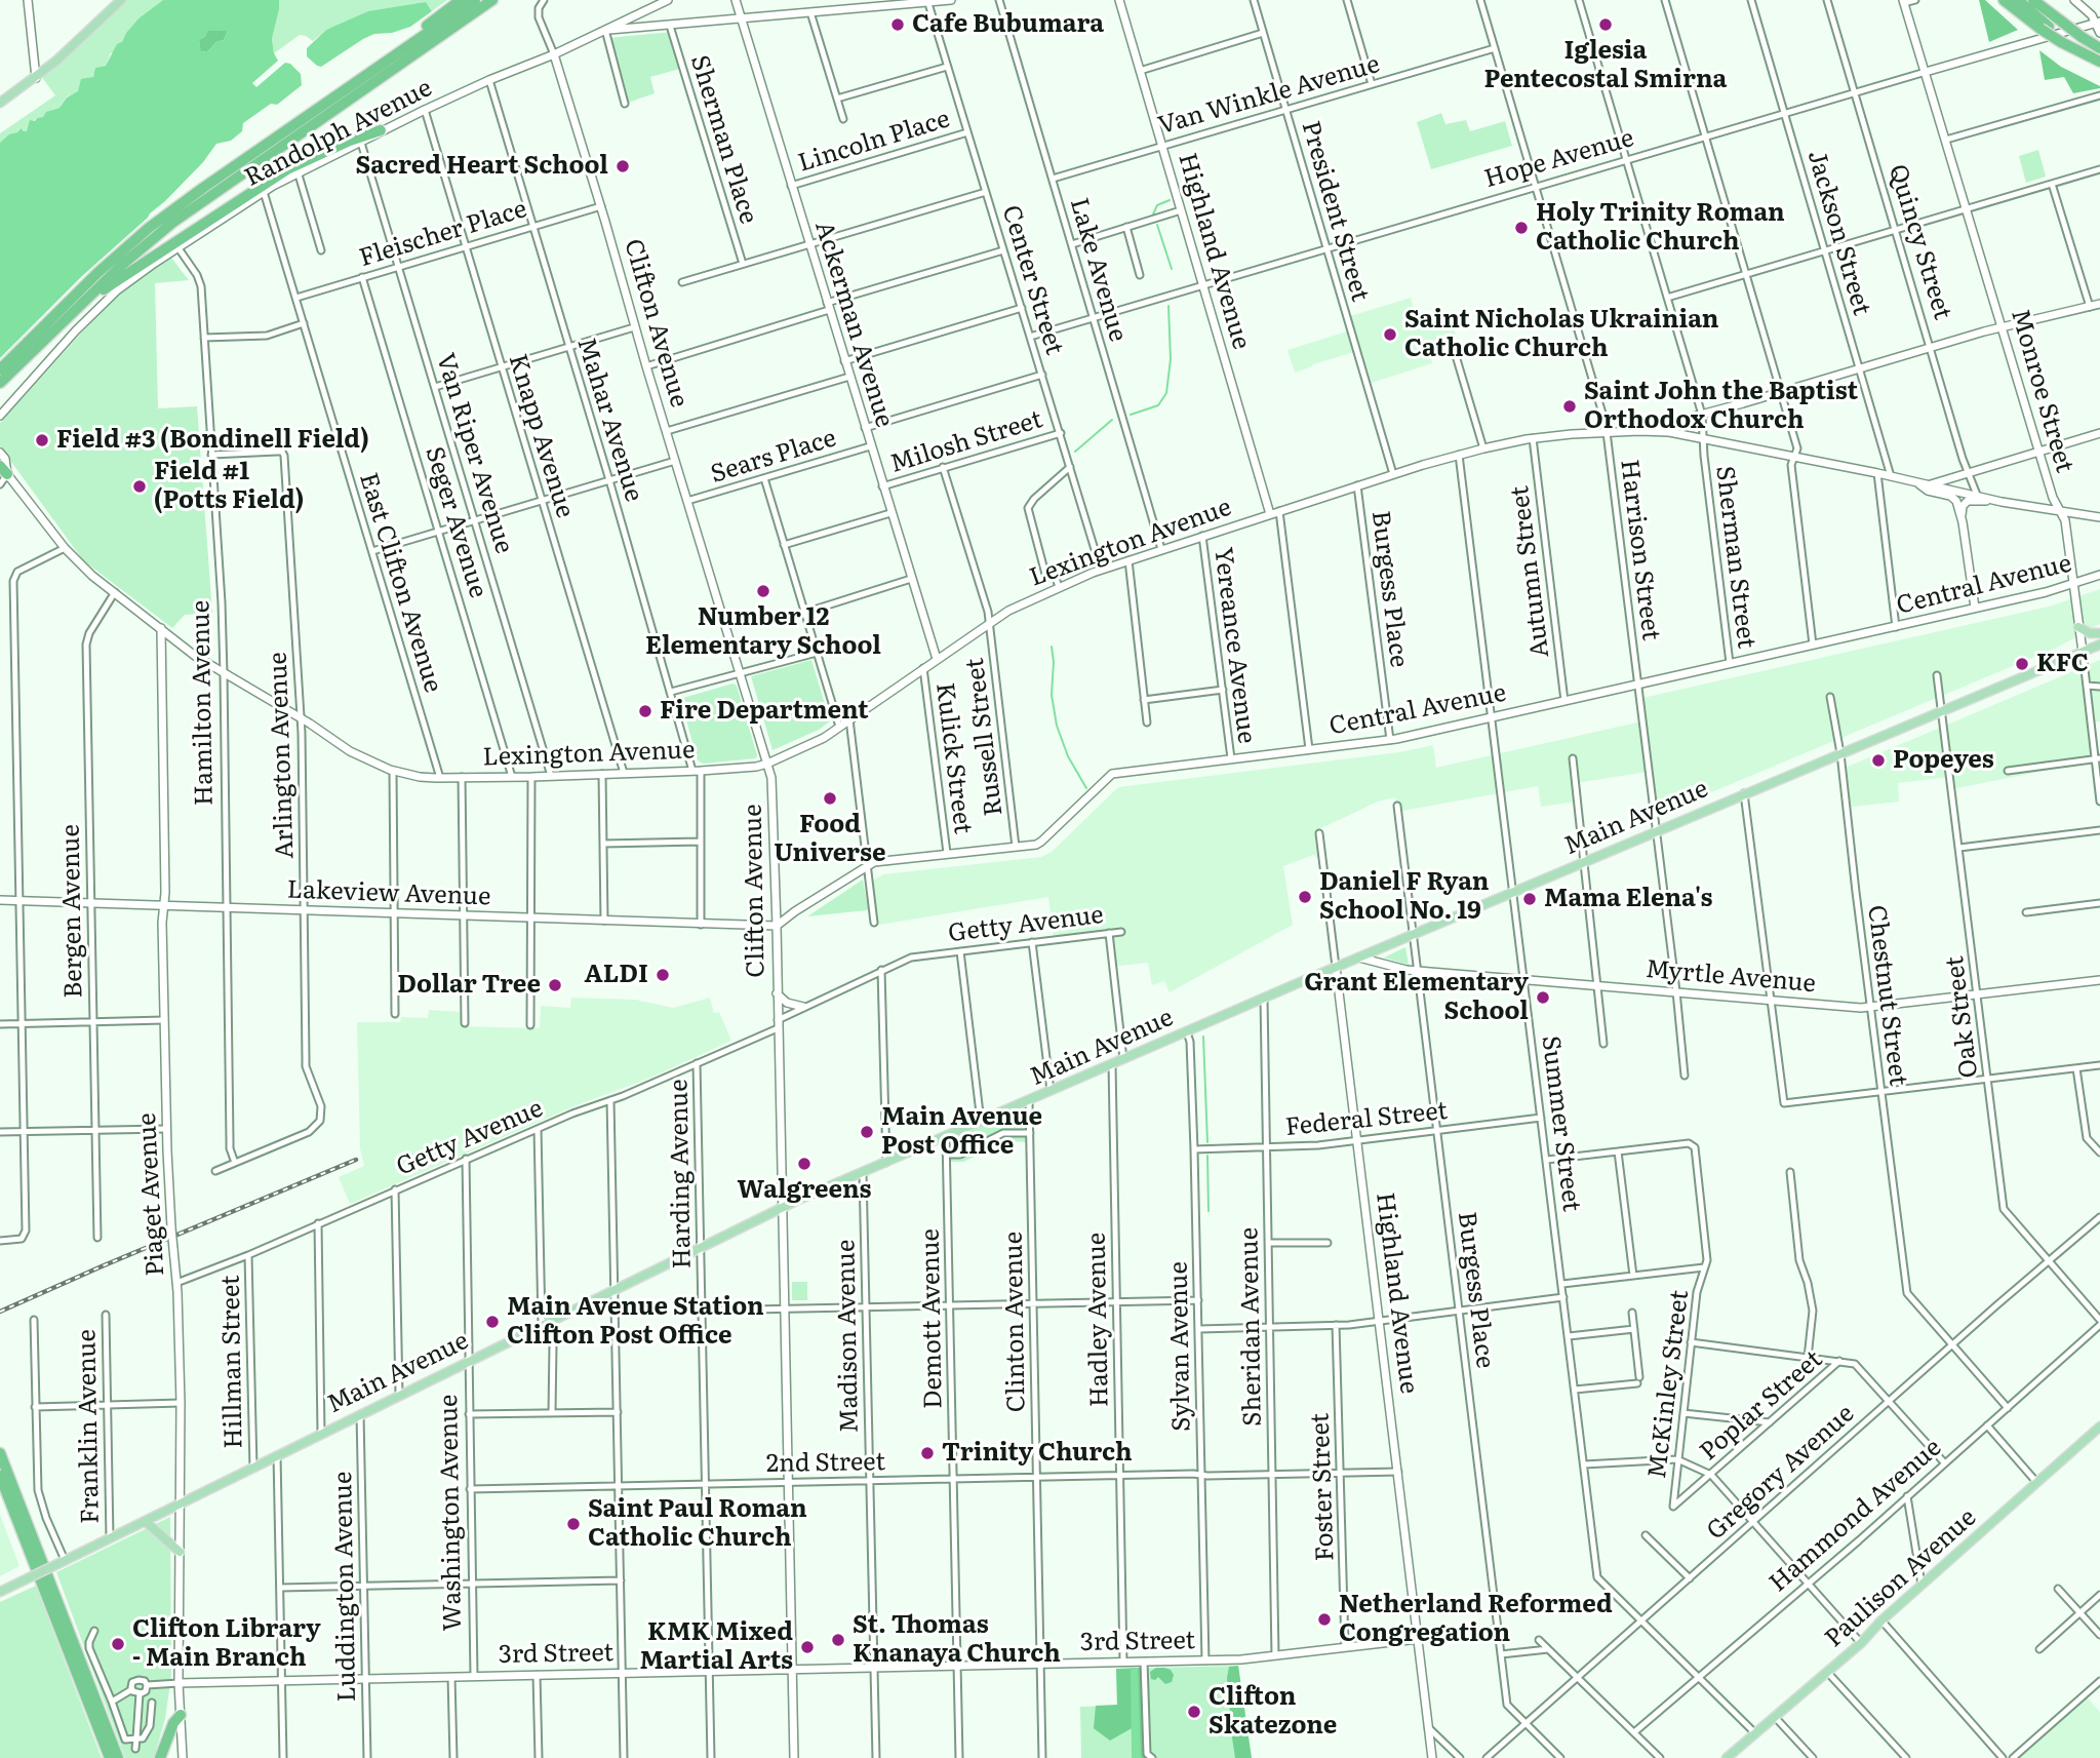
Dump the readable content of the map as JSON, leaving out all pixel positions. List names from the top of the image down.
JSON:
{
  "streets": {
    "main road": ["Main Avenue", "Paulison Avenue"],
    "street": [
      "Van Winkle Avenue",
      "Randolph Avenue",
      "Sherman Place",
      "Lincoln Place",
      "Hope Avenue",
      "President Street",
      "Jackson Street",
      "Fleischer Place",
      "Quincy Street",
      "Highland Avenue",
      "Lake Avenue",
      "Center Street",
      "Clifton Avenue",
      "Ackerman Avenue",
      "Monroe Street",
      "Mahar Avenue",
      "Knapp Avenue",
      "Milosh Street",
      "Van Riper Avenue",
      "Sears Place",
      "Seger Avenue",
      "Lexington Avenue",
      "Harrison Street",
      "Sherman Street",
      "Autumn Street",
      "East Clifton Avenue",
      "Central Avenue",
      "Burgess Place",
      "Yereance Avenue",
      "Hamilton Avenue",
      "Russell Street",
      "Arlington Avenue",
      "Kulick Street",
      "Lakeview Avenue",
      "Bergen Avenue",
      "Getty Avenue",
      "Myrtle Avenue",
      "Chestnut Street",
      "Oak Street",
      "Federal Street",
      "Summer Street",
      "Harding Avenue",
      "Piaget Avenue",
      "Demott Avenue",
      "Hadley Avenue",
      "Clinton Avenue",
      "Sheridan Avenue",
      "Madison Avenue",
      "Sylvan Avenue",
      "Hillman Street",
      "McKinley Street",
      "Poplar Street",
      "Franklin Avenue",
      "2nd Street",
      "Gregory Avenue",
      "Foster Street",
      "Washington Avenue",
      "Hammond Avenue",
      "Luddington Avenue",
      "3rd Street"
    ]
  },
  "crossings": [
    ["Van Winkle Avenue", "President Street"],
    ["Van Winkle Avenue", "Highland Avenue"],
    ["Van Winkle Avenue", "Lake Avenue"],
    ["Van Winkle Avenue", "Harrison Street"],
    ["Randolph Avenue", "Clifton Avenue"],
    ["Randolph Avenue", "Mahar Avenue"],
    ["Randolph Avenue", "Knapp Avenue"],
    ["Randolph Avenue", "Van Riper Avenue"],
    ["Randolph Avenue", "East Clifton Avenue"],
    ["Randolph Avenue", "Hamilton Avenue"],
    ["Lincoln Place", "Center Street"],
    ["Lincoln Place", "Ackerman Avenue"],
    ["Hope Avenue", "President Street"],
    ["Hope Avenue", "Jackson Street"],
    ["Hope Avenue", "Quincy Street"],
    ["Hope Avenue", "Highland Avenue"],
    ["Hope Avenue", "Lake Avenue"],
    ["Hope Avenue", "Center Street"],
    ["Hope Avenue", "Monroe Street"],
    ["Hope Avenue", "Harrison Street"],
    ["Hope Avenue", "Sherman Street"],
    ["President Street", "Lexington Avenue"],
    ["Jackson Street", "Lexington Avenue"],
    ["Fleischer Place", "Clifton Avenue"],
    ["Fleischer Place", "Mahar Avenue"],
    ["Fleischer Place", "Knapp Avenue"],
    ["Fleischer Place", "Van Riper Avenue"],
    ["Fleischer Place", "Seger Avenue"],
    ["Fleischer Place", "East Clifton Avenue"],
    ["Quincy Street", "Lexington Avenue"],
    ["Highland Avenue", "Lexington Avenue"],
    ["Highland Avenue", "Main Avenue"],
    ["Highland Avenue", "Federal Street"],
    ["Highland Avenue", "2nd Street"],
    ["Highland Avenue", "3rd Street"],
    ["Lake Avenue", "Lexington Avenue"],
    ["Center Street", "Milosh Street"],
    ["Center Street", "Lexington Avenue"],
    ["Clifton Avenue", "Sears Place"],
    ["Clifton Avenue", "Lexington Avenue"],
    ["Clifton Avenue", "Central Avenue"],
    ["Clifton Avenue", "Main Avenue"],
    ["Clifton Avenue", "Lakeview Avenue"],
    ["Clifton Avenue", "Getty Avenue"],
    ["Clifton Avenue", "2nd Street"],
    ["Clifton Avenue", "3rd Street"],
    ["Ackerman Avenue", "Milosh Street"],
    ["Ackerman Avenue", "Sears Place"],
    ["Ackerman Avenue", "Lexington Avenue"],
    ["Monroe Street", "Lexington Avenue"],
    ["Monroe Street", "Central Avenue"],
    ["Monroe Street", "Main Avenue"],
    ["Mahar Avenue", "Lexington Avenue"],
    ["Mahar Avenue", "Lakeview Avenue"],
    ["Knapp Avenue", "Lexington Avenue"],
    ["Milosh Street", "Russell Street"],
    ["Van Riper Avenue", "Lexington Avenue"],
    ["Seger Avenue", "Lexington Avenue"],
    ["Lexington Avenue", "Harrison Street"],
    ["Lexington Avenue", "Sherman Street"],
    ["Lexington Avenue", "Autumn Street"],
    ["Lexington Avenue", "East Clifton Avenue"],
    ["Lexington Avenue", "Burgess Place"],
    ["Lexington Avenue", "Yereance Avenue"],
    ["Lexington Avenue", "Hamilton Avenue"],
    ["Lexington Avenue", "Russell Street"],
    ["Lexington Avenue", "Arlington Avenue"],
    ["Lexington Avenue", "Kulick Street"],
    ["Lexington Avenue", "Bergen Avenue"],
    ["Lexington Avenue", "Summer Street"],
    ["Lexington Avenue", "Piaget Avenue"],
    ["Harrison Street", "Central Avenue"],
    ["Harrison Street", "Main Avenue"],
    ["Harrison Street", "Myrtle Avenue"],
    ["Sherman Street", "Central Avenue"],
    ["Autumn Street", "Central Avenue"],
    ["Central Avenue", "Burgess Place"],
    ["Central Avenue", "Yereance Avenue"],
    ["Central Avenue", "Russell Street"],
    ["Central Avenue", "Kulick Street"],
    ["Central Avenue", "Lakeview Avenue"],
    ["Central Avenue", "Summer Street"],
    ["Burgess Place", "Main Avenue"],
    ["Burgess Place", "Myrtle Avenue"],
    ["Burgess Place", "Federal Street"],
    ["Burgess Place", "Gregory Avenue"],
    ["Burgess Place", "3rd Street"],
    ["Hamilton Avenue", "Arlington Avenue"],
    ["Hamilton Avenue", "Lakeview Avenue"],
    ["Arlington Avenue", "Lakeview Avenue"],
    ["Main Avenue", "Myrtle Avenue"],
    ["Main Avenue", "Chestnut Street"],
    ["Main Avenue", "Oak Street"],
    ["Main Avenue", "Summer Street"],
    ["Main Avenue", "Harding Avenue"],
    ["Main Avenue", "Piaget Avenue"],
    ["Main Avenue", "Demott Avenue"],
    ["Main Avenue", "Hadley Avenue"],
    ["Main Avenue", "Clinton Avenue"],
    ["Main Avenue", "Sheridan Avenue"],
    ["Main Avenue", "Madison Avenue"],
    ["Main Avenue", "Sylvan Avenue"],
    ["Main Avenue", "Hillman Street"],
    ["Main Avenue", "Franklin Avenue"],
    ["Main Avenue", "Washington Avenue"],
    ["Main Avenue", "Luddington Avenue"],
    ["Lakeview Avenue", "Bergen Avenue"],
    ["Lakeview Avenue", "Piaget Avenue"],
    ["Getty Avenue", "Harding Avenue"],
    ["Getty Avenue", "Piaget Avenue"],
    ["Getty Avenue", "Hillman Street"],
    ["Getty Avenue", "Washington Avenue"],
    ["Myrtle Avenue", "Chestnut Street"],
    ["Myrtle Avenue", "Oak Street"],
    ["Myrtle Avenue", "Summer Street"],
    ["Chestnut Street", "Gregory Avenue"],
    ["Oak Street", "Gregory Avenue"],
    ["Oak Street", "Hammond Avenue"],
    ["Federal Street", "Summer Street"],
    ["Federal Street", "Sheridan Avenue"],
    ["Federal Street", "Sylvan Avenue"],
    ["Summer Street", "Gregory Avenue"],
    ["Summer Street", "Hammond Avenue"],
    ["Summer Street", "Paulison Avenue"],
    ["Harding Avenue", "2nd Street"],
    ["Harding Avenue", "3rd Street"],
    ["Demott Avenue", "2nd Street"],
    ["Demott Avenue", "3rd Street"],
    ["Hadley Avenue", "2nd Street"],
    ["Hadley Avenue", "3rd Street"],
    ["Clinton Avenue", "2nd Street"],
    ["Clinton Avenue", "3rd Street"],
    ["Sheridan Avenue", "2nd Street"],
    ["Sheridan Avenue", "3rd Street"],
    ["Madison Avenue", "2nd Street"],
    ["Madison Avenue", "3rd Street"],
    ["Sylvan Avenue", "2nd Street"],
    ["Sylvan Avenue", "3rd Street"],
    ["McKinley Street", "Poplar Street"],
    ["2nd Street", "Foster Street"],
    ["2nd Street", "Washington Avenue"],
    ["Foster Street", "3rd Street"],
    ["Washington Avenue", "3rd Street"]
  ],
  "places": [
    "Cafe Bubumara",
    "Iglesia Pentecostal Smirna",
    "Sacred Heart School",
    "Holy Trinity Roman Catholic Church",
    "Saint Nicholas Ukrainian Catholic Church",
    "Saint John the Baptist Orthodox Church",
    "Field #3 (Bondinell Field)",
    "Field #1 (Potts Field)",
    "Number 12 Elementary School",
    "KFC",
    "Fire Department",
    "Popeyes",
    "Food Universe",
    "Daniel F Ryan School No. 19",
    "Mama Elena's",
    "ALDI",
    "Dollar Tree",
    "Grant Elementary School",
    "Main Avenue Post Office",
    "Walgreens",
    "Main Avenue Station Clifton Post Office",
    "Trinity Church",
    "Saint Paul Roman Catholic Church",
    "Netherland Reformed Congregation",
    "St. Thomas Knanaya Church",
    "Clifton Library - Main Branch",
    "KMK Mixed Martial Arts",
    "Clifton Skatezone"
  ]
}
